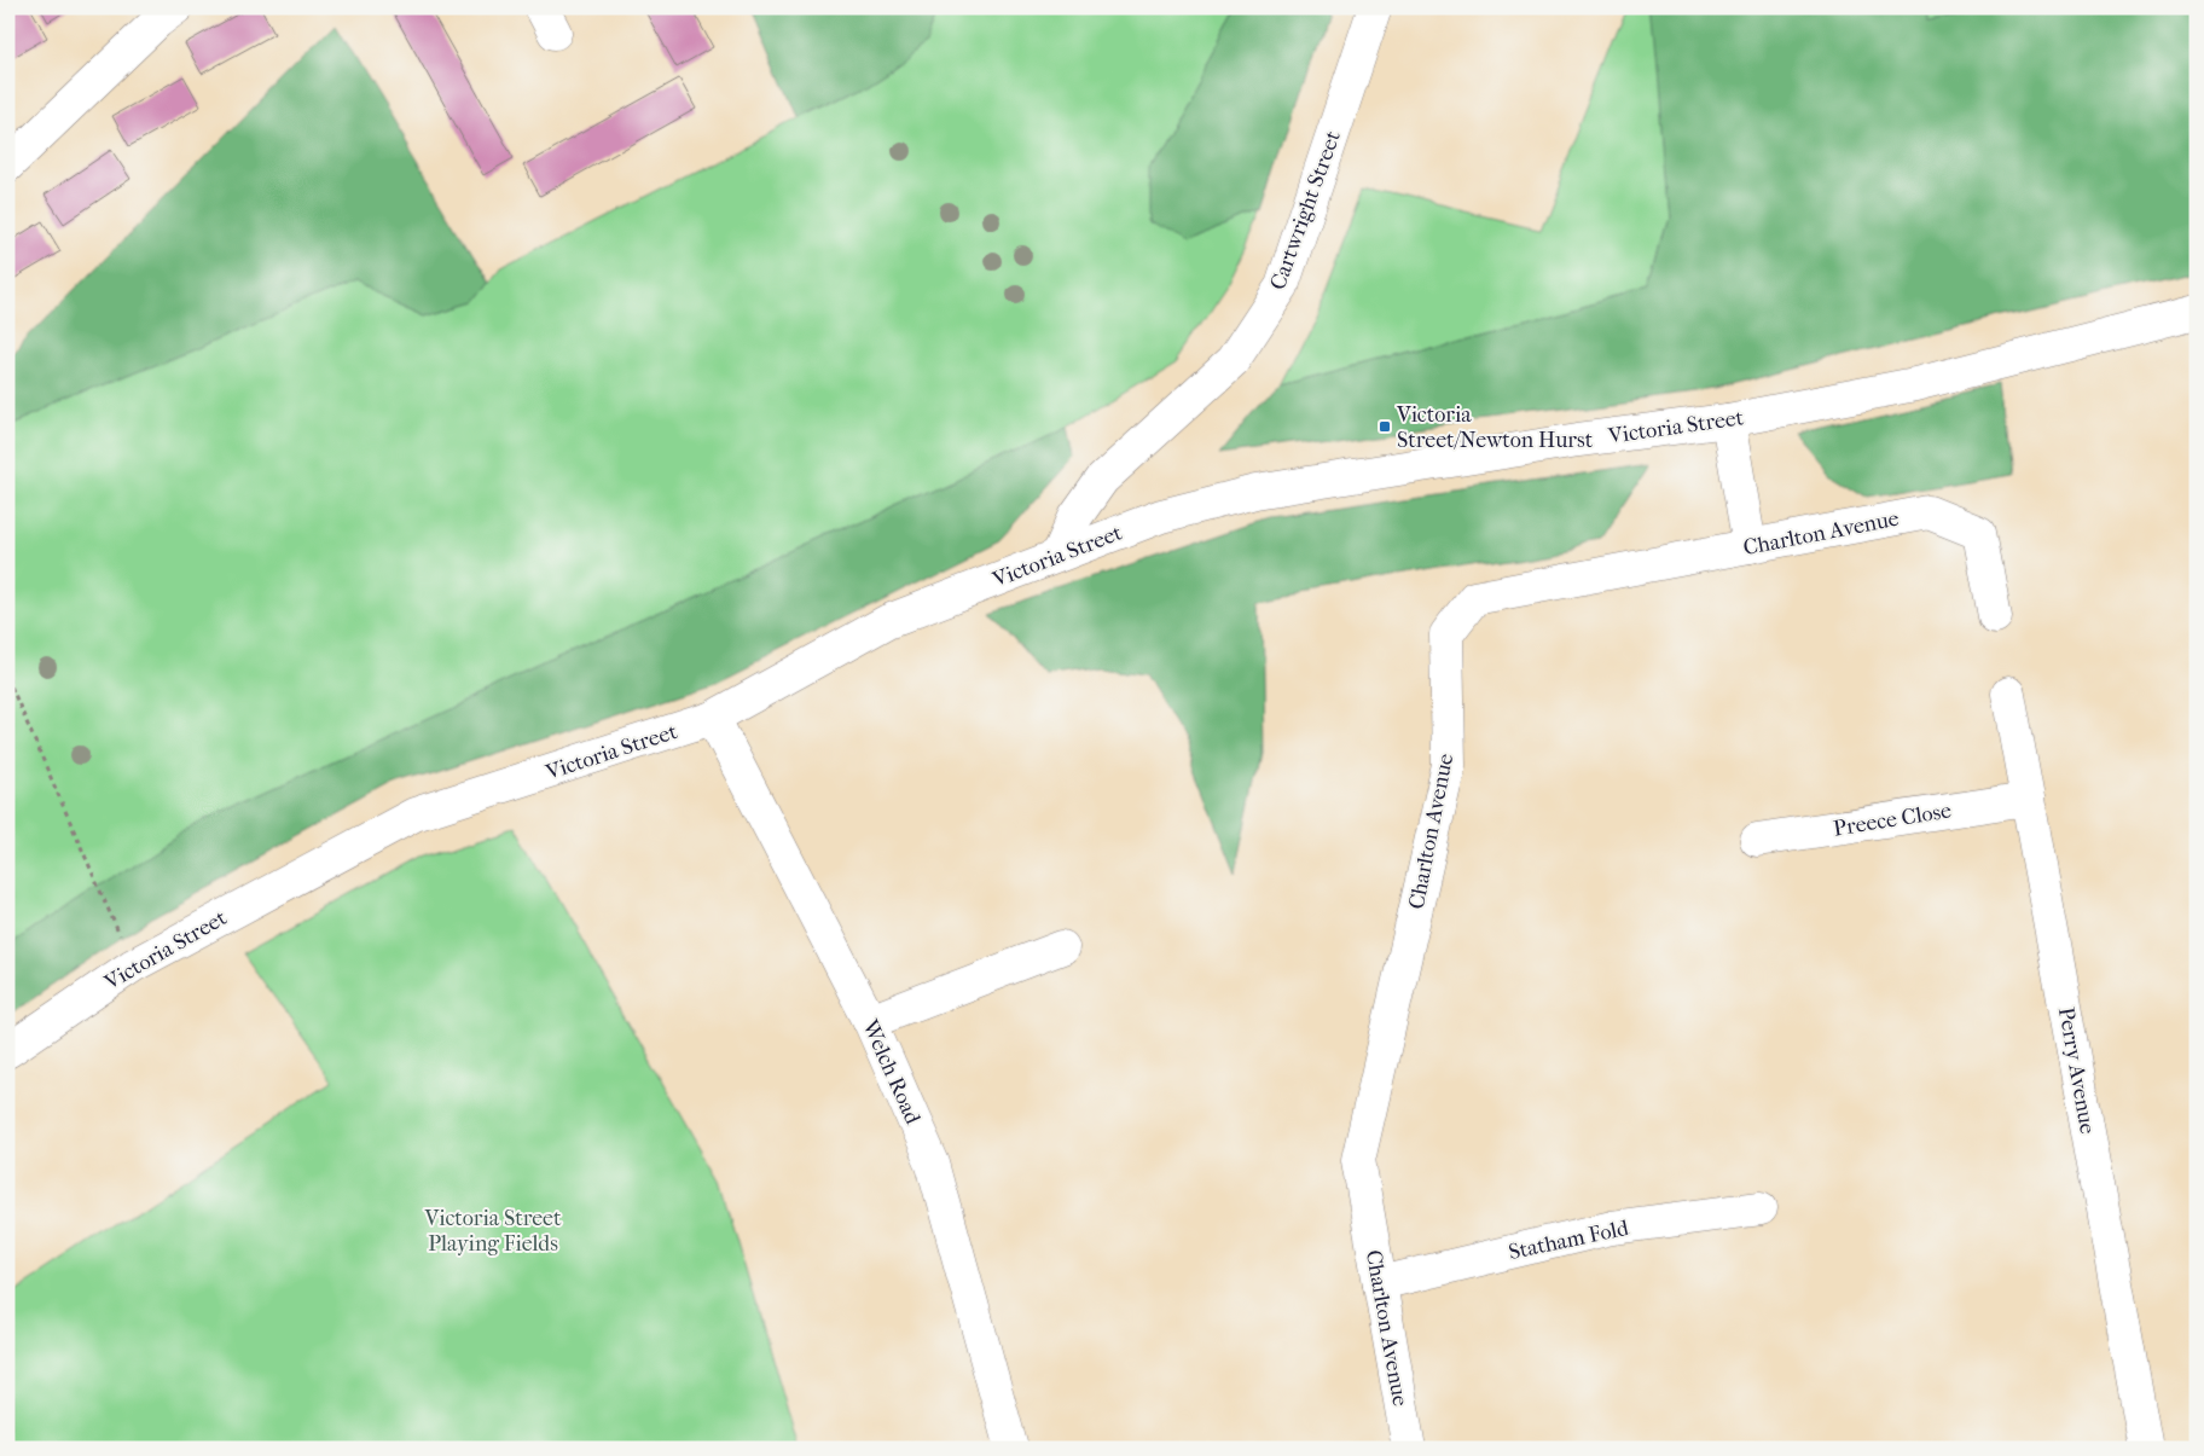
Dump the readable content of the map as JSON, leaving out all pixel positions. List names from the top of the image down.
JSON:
{
  "streets": {
    "street": [
      "Cartwright Street",
      "Victoria Street",
      "Charlton Avenue",
      "Preece Close",
      "Perry Avenue",
      "Welch Road",
      "Statham Fold"
    ]
  },
  "crossings": [
    ["Cartwright Street", "Victoria Street"],
    ["Victoria Street", "Welch Road"],
    ["Charlton Avenue", "Statham Fold"],
    ["Preece Close", "Perry Avenue"]
  ],
  "parks": ["Victoria Street Playing Fields"],
  "places": {
    "transit": ["Victoria Street/Newton Hurst"]
  }
}
